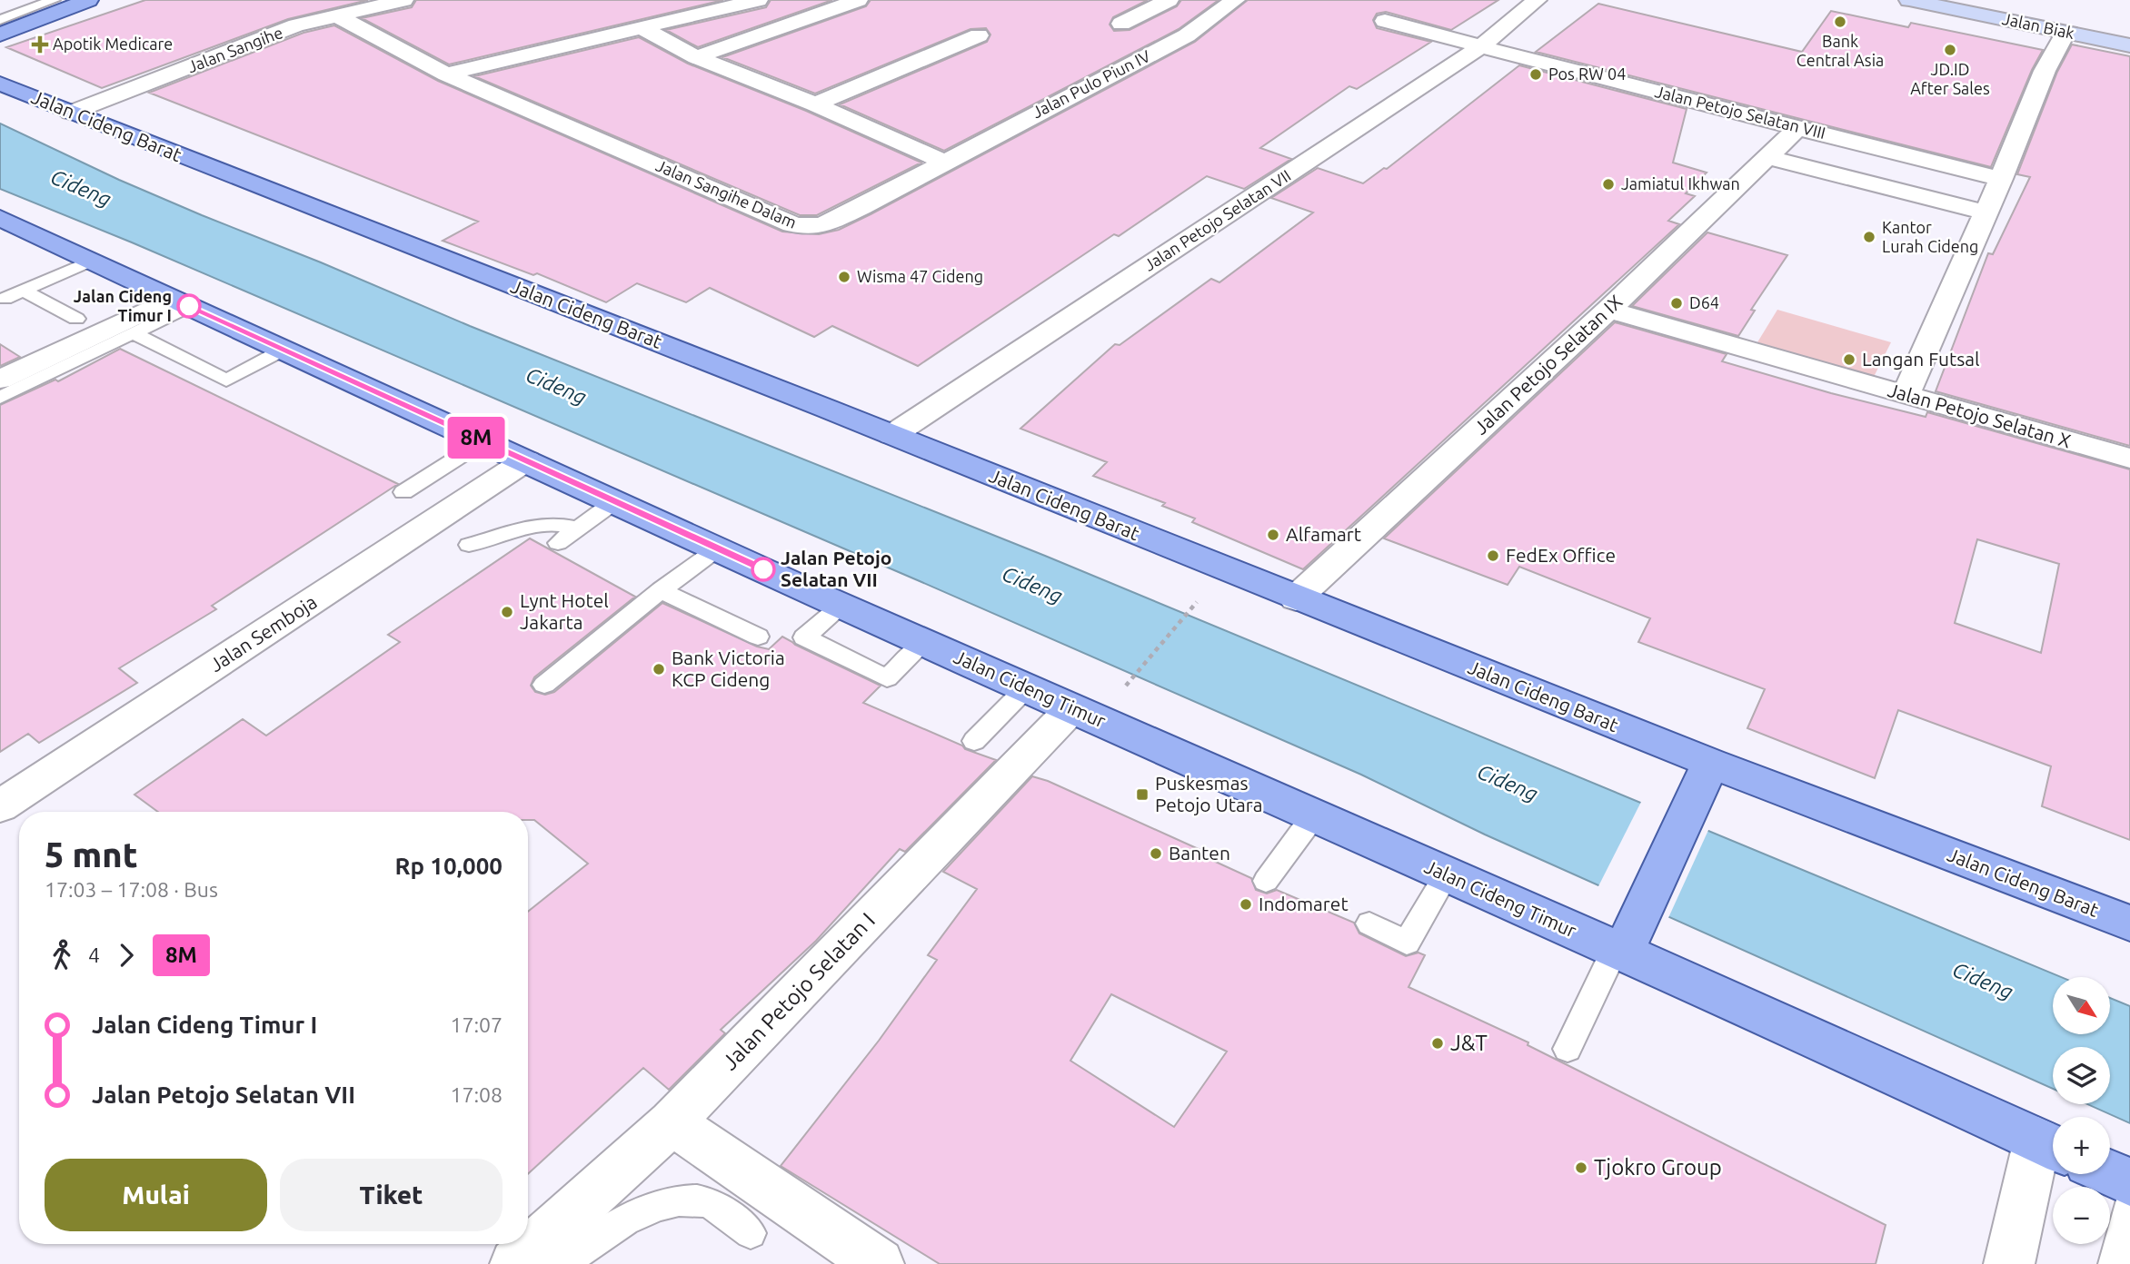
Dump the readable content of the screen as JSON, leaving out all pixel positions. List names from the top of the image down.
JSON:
{
  "streets": {
    "main road": ["Jalan Biak", "Jalan Cideng Barat", "Jalan Cideng Timur"],
    "street": [
      "Jalan Sangihe",
      "Jalan Pulo Piun IV",
      "Jalan Petojo Selatan VIII",
      "Jalan Sangihe Dalam",
      "Jalan Petojo Selatan VII",
      "Jalan Petojo Selatan IX",
      "Jalan Petojo Selatan X",
      "Jalan Semboja",
      "Jalan Petojo Selatan I"
    ]
  },
  "crossings": [
    ["Jalan Sangihe", "Jalan Cideng Barat"],
    ["Jalan Sangihe", "Jalan Sangihe Dalam"],
    ["Jalan Pulo Piun IV", "Jalan Sangihe Dalam"],
    ["Jalan Petojo Selatan VIII", "Jalan Petojo Selatan VII"],
    ["Jalan Petojo Selatan VIII", "Jalan Petojo Selatan IX"],
    ["Jalan Cideng Barat", "Jalan Petojo Selatan VII"],
    ["Jalan Cideng Barat", "Jalan Petojo Selatan IX"],
    ["Jalan Petojo Selatan IX", "Jalan Petojo Selatan X"],
    ["Jalan Semboja", "Jalan Cideng Timur"],
    ["Jalan Cideng Timur", "Jalan Petojo Selatan I"]
  ],
  "water": ["Cideng"],
  "places": {
    "other": [
      "Bank Central Asia",
      "JD.ID After Sales",
      "Pos RW 04",
      "Jamiatul Ikhwan",
      "Kantor Lurah Cideng",
      "Wisma 47 Cideng",
      "D64",
      "Jalan Cideng Timur I",
      "Langan Futsal",
      "Alfamart",
      "FedEx Office",
      "Jalan Petojo Selatan VII",
      "Lynt Hotel Jakarta",
      "Bank Victoria KCP Cideng",
      "Banten",
      "Indomaret",
      "J&T",
      "Tjokro Group"
    ],
    "health": ["Apotik Medicare"],
    "transit": ["Puskesmas Petojo Utara"]
  },
  "lines": ["bus line 8M"],
  "north": "bottom right",
  "page": {
    "on_map": "8M",
    "heading": ["5 mnt", "17:03 – 17:08 · Bus", "Rp 10,000"],
    "legs": ["4", "8M"],
    "map_buttons": ["+", "−"],
    "list": [
      {
        "name": "Jalan Cideng Timur I",
        "value": "17:07"
      },
      {
        "name": "Jalan Petojo Selatan VII",
        "value": "17:08"
      }
    ],
    "buttons": ["Mulai", "Tiket"]
  }
}
